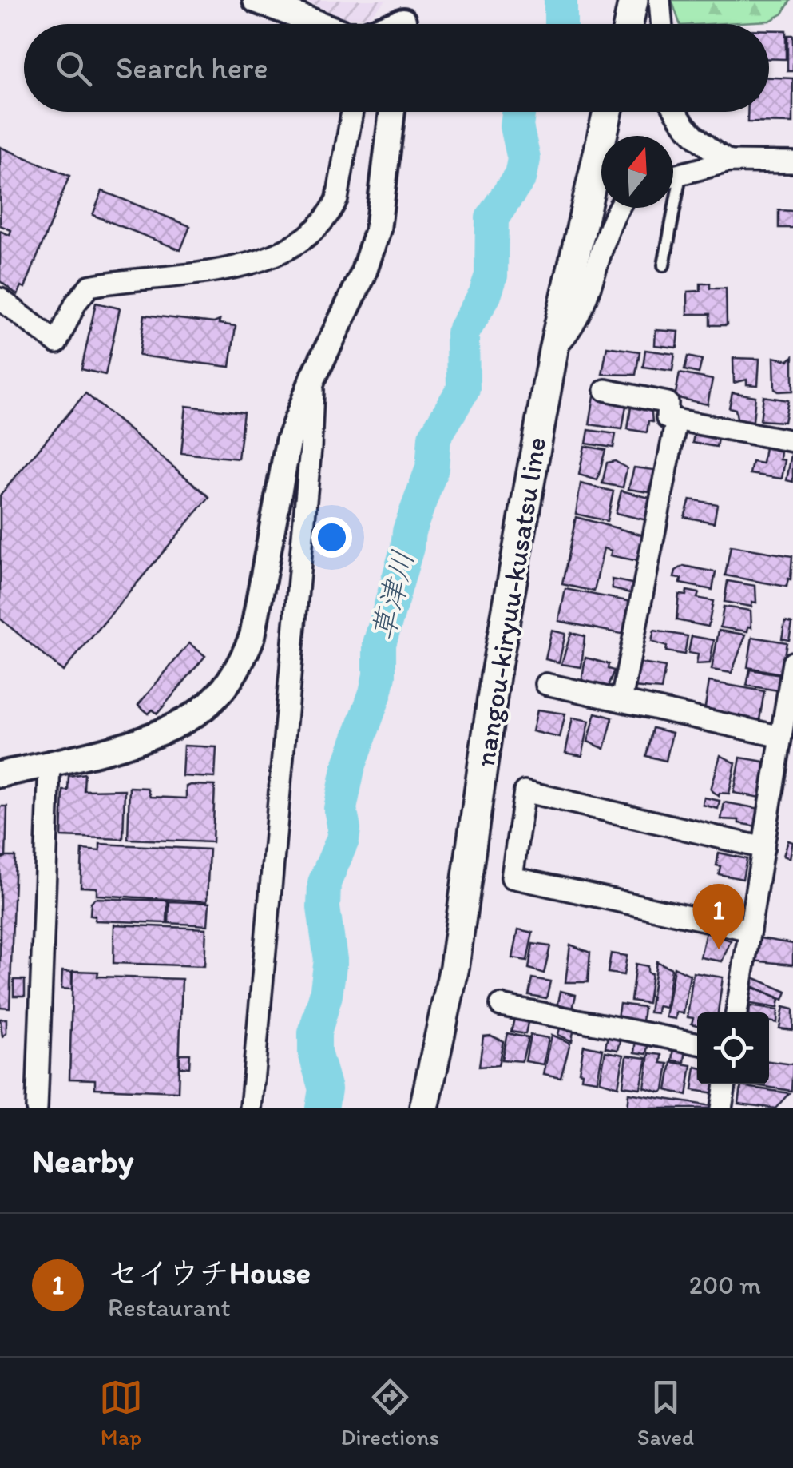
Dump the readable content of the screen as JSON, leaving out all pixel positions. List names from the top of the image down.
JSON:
{
  "streets": {
    "main road": ["nangou-kiryuu-kusatsu line"]
  },
  "water": ["草津川"],
  "north": "top",
  "page": {
    "search": "Search here",
    "pins": "1",
    "heading": "Nearby",
    "list": [
      {
        "mark": "1",
        "name": "セイウチHouse",
        "note": "Restaurant",
        "value": "200 m"
      }
    ],
    "nav": ["Map", "Directions", "Saved"]
  }
}
